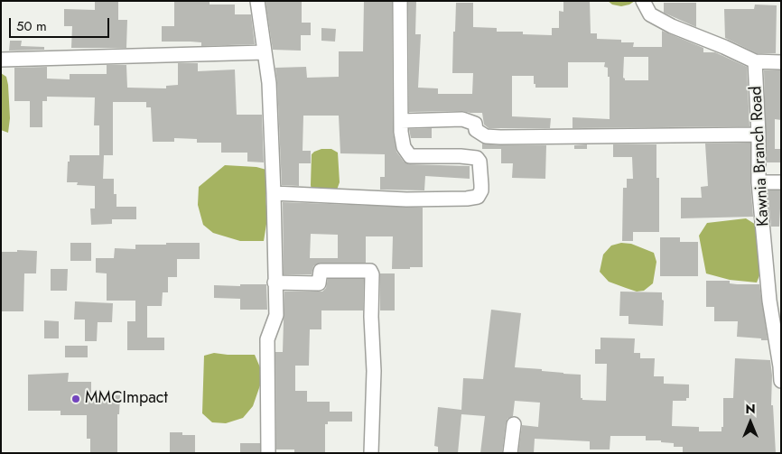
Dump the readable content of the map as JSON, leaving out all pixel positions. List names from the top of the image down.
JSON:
{
  "streets": {
    "street": ["Kawnia Branch Road"]
  },
  "places": ["MMCImpact"],
  "scale_bar": "50 m",
  "north": "top"
}
